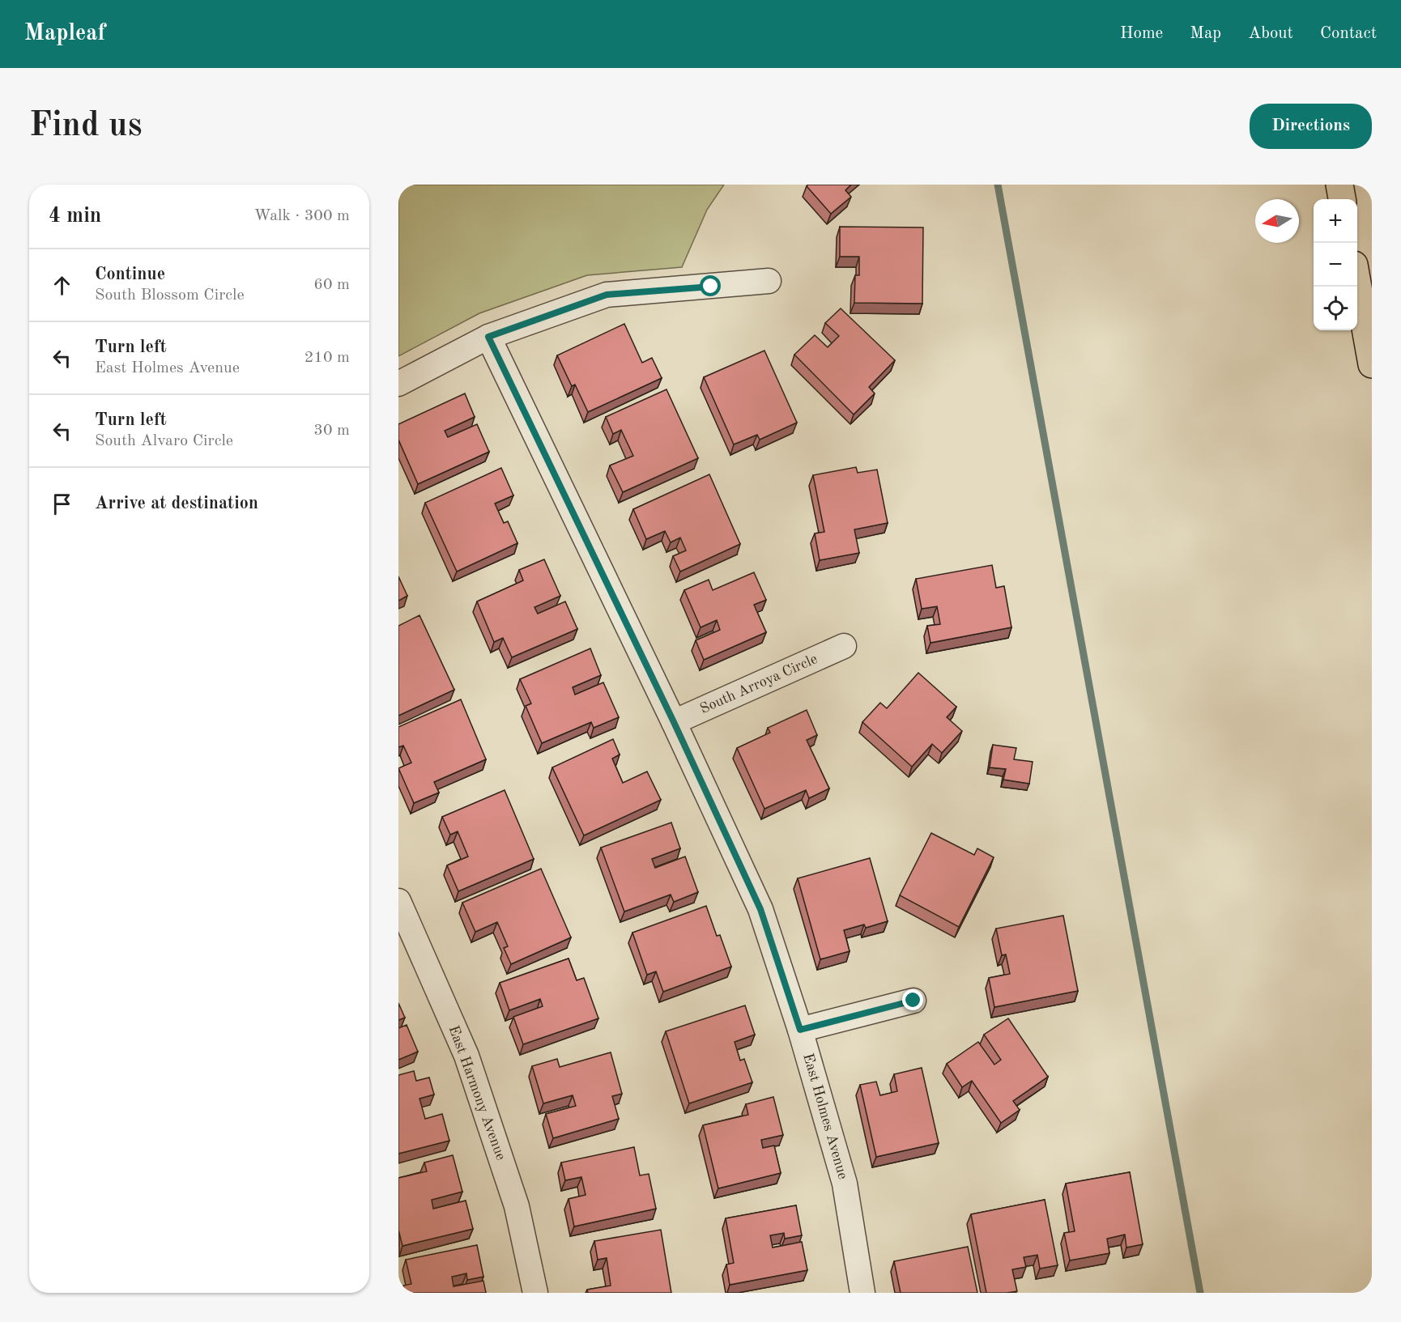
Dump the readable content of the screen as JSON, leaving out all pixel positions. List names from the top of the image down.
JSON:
{
  "streets": {
    "street": ["South Arroya Circle", "East Harmony Avenue", "East Holmes Avenue"]
  },
  "crossings": [
    ["South Arroya Circle", "East Holmes Avenue"]
  ],
  "north": "left",
  "page": {
    "header": "Mapleaf",
    "nav": [
      "Home",
      "Map",
      "About",
      "Contact"
    ],
    "buttons": "Directions",
    "title": "Find us",
    "heading": ["4 min", "Walk · 300 m"],
    "map_buttons": ["+", "−"],
    "list": [
      ["Continue", "South Blossom Circle", "60 m"],
      ["Turn left", "East Holmes Avenue", "210 m"],
      ["Turn left", "South Alvaro Circle", "30 m"],
      "Arrive at destination"
    ]
  }
}
